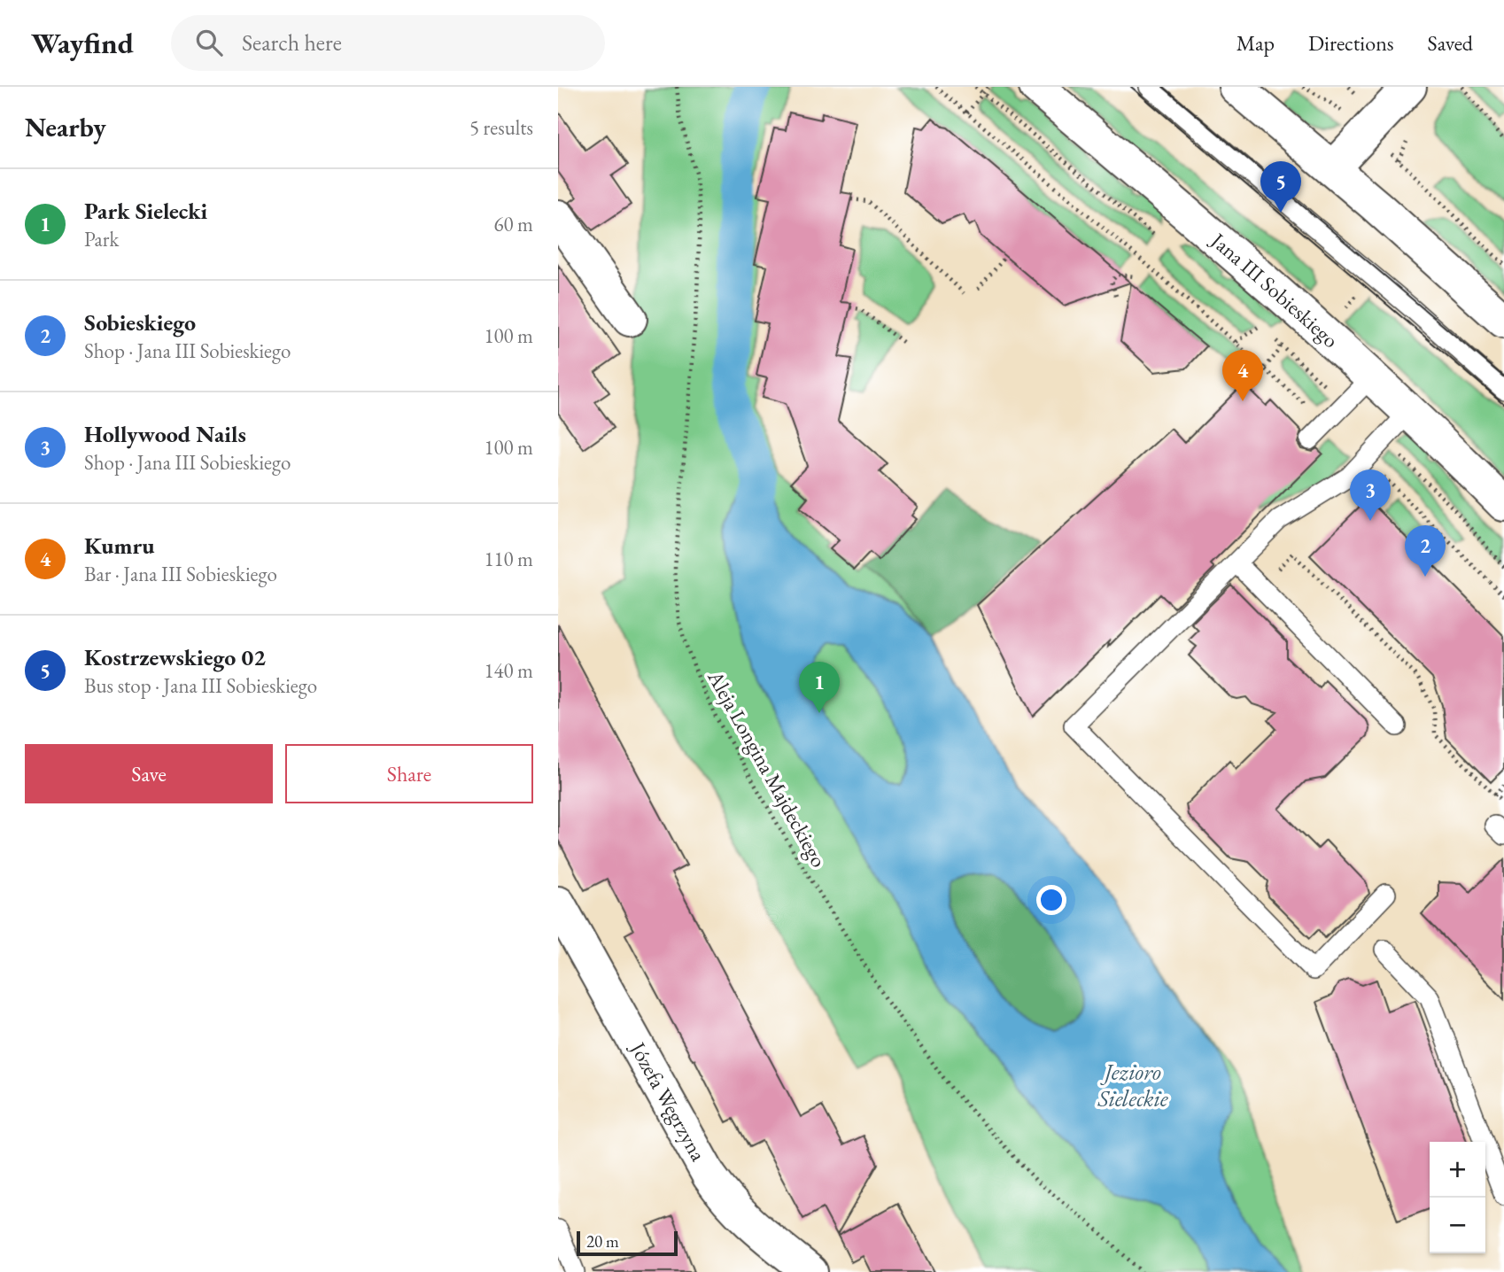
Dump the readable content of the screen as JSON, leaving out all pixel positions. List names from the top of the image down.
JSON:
{
  "streets": {
    "main road": ["Jana III Sobieskiego", "Józefa Węgrzyna"],
    "path": ["Aleja Longina Majdeckiego"]
  },
  "water": ["Jezioro Sieleckie"],
  "scale_bar": "20 m",
  "page": {
    "header": "Wayfind",
    "search": "Search here",
    "nav": ["Map", "Directions", "Saved"],
    "heading": ["Nearby", "5 results"],
    "pins": [
      "5",
      "4",
      "3",
      "2",
      "1"
    ],
    "list": [
      {
        "mark": "1",
        "name": "Park Sielecki",
        "note": "Park",
        "value": "60 m"
      },
      {
        "mark": "2",
        "name": "Sobieskiego",
        "note": "Shop · Jana III Sobieskiego",
        "value": "100 m"
      },
      {
        "mark": "3",
        "name": "Hollywood Nails",
        "note": "Shop · Jana III Sobieskiego",
        "value": "100 m"
      },
      {
        "mark": "4",
        "name": "Kumru",
        "note": "Bar · Jana III Sobieskiego",
        "value": "110 m"
      },
      {
        "mark": "5",
        "name": "Kostrzewskiego 02",
        "note": "Bus stop · Jana III Sobieskiego",
        "value": "140 m"
      }
    ],
    "buttons": ["Save", "Share"],
    "map_buttons": ["+", "−"],
    "scale": "20 m"
  }
}
